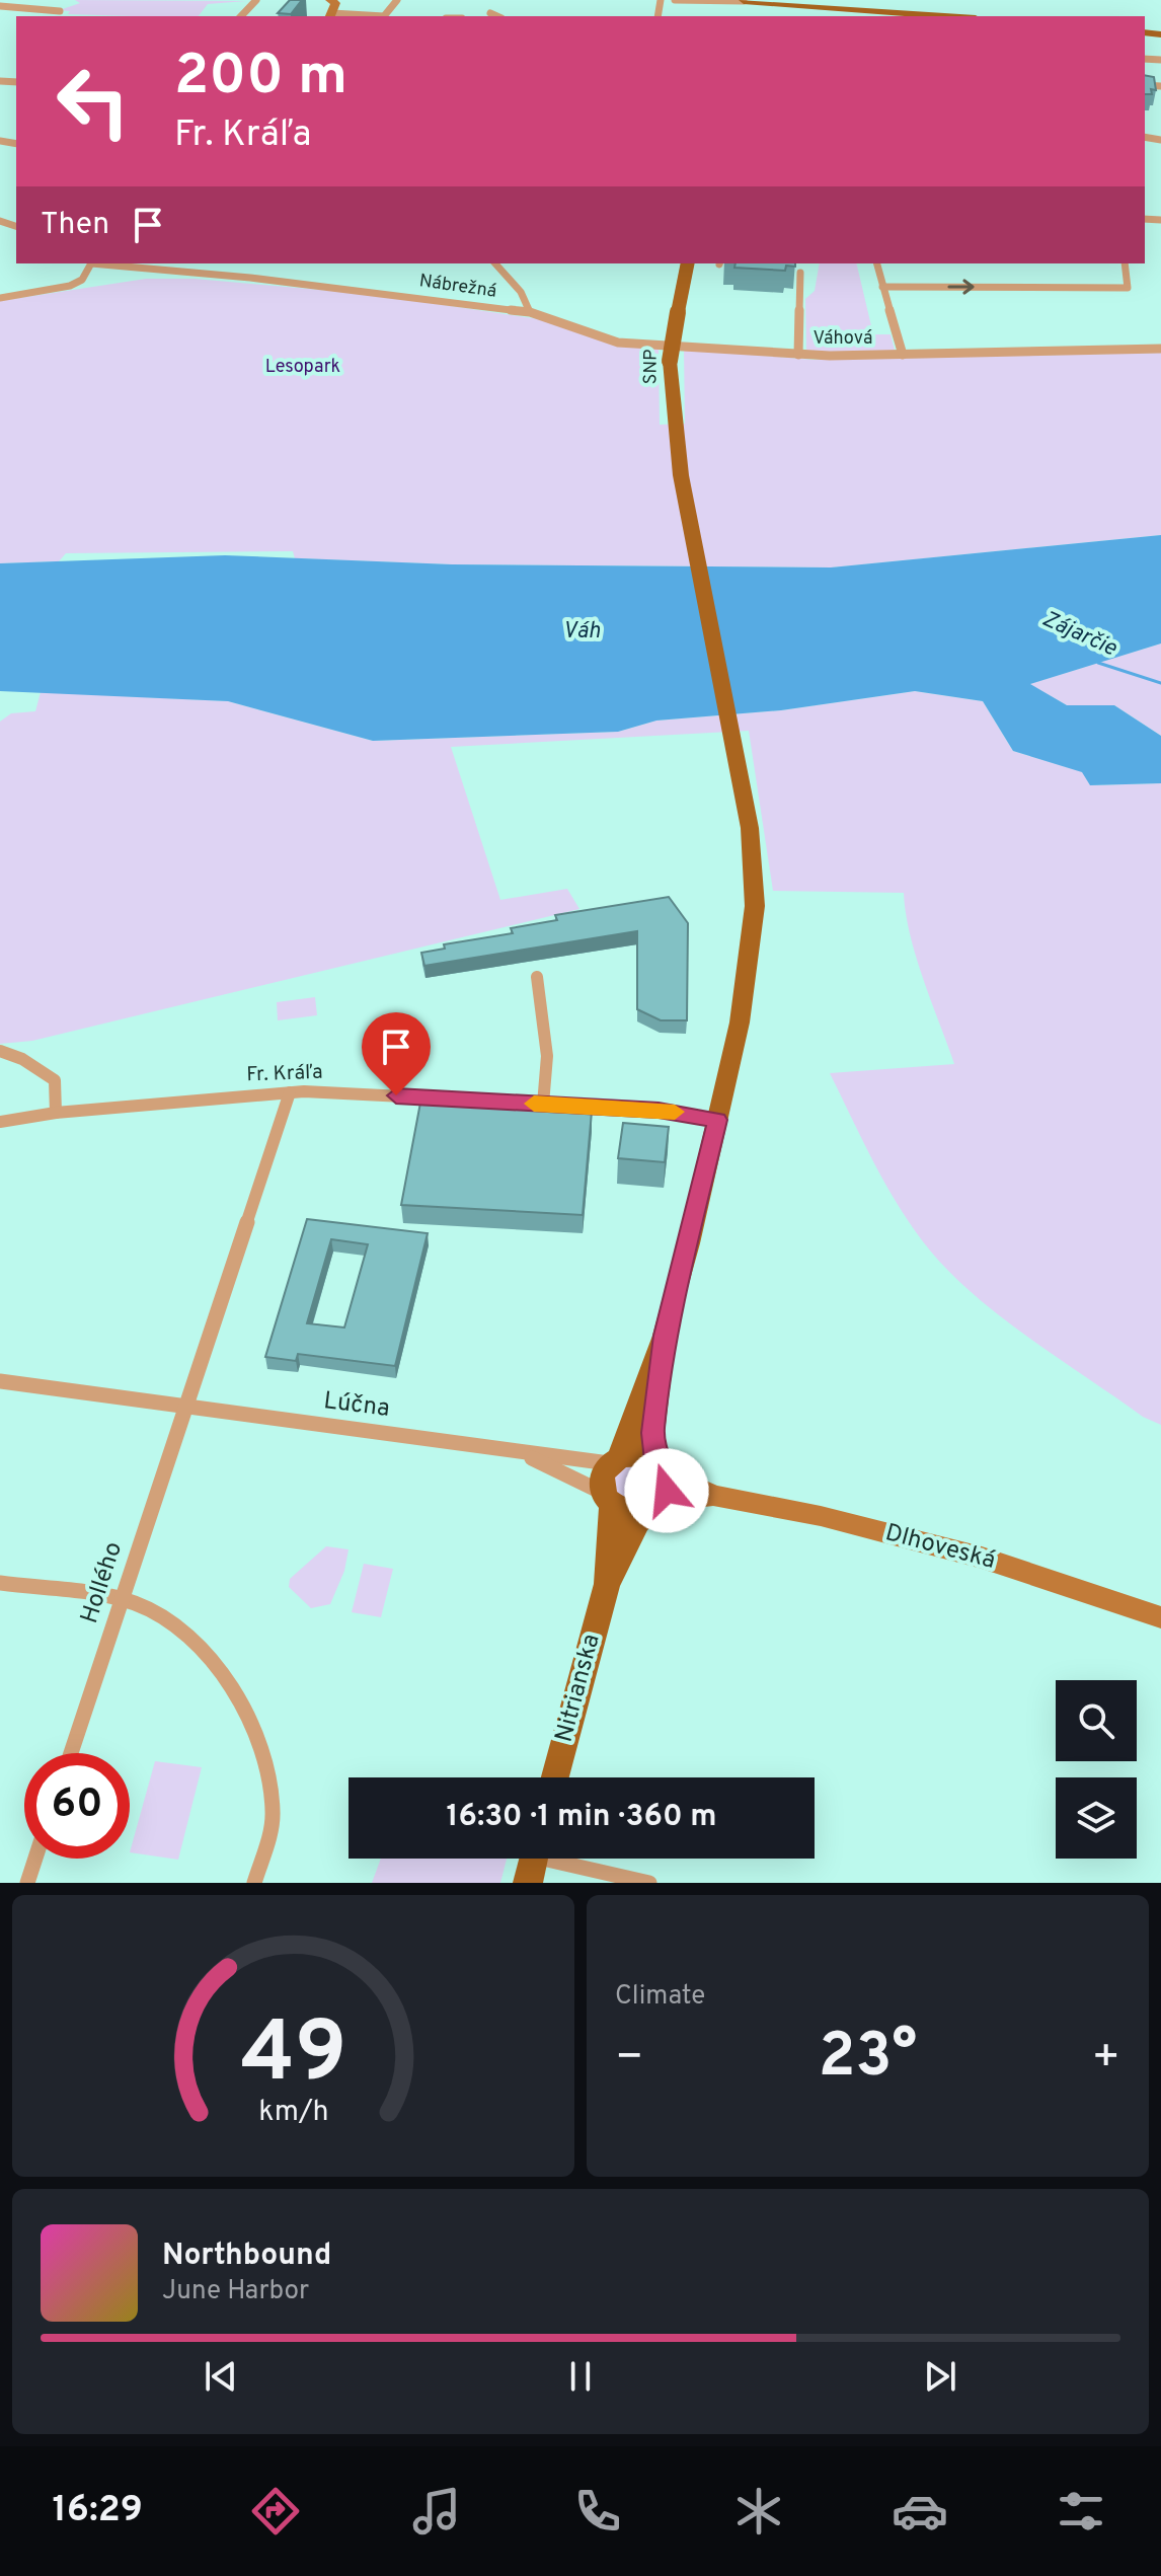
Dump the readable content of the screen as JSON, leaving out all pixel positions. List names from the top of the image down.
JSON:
{
  "streets": {
    "main road": ["SNP", "Dlhoveská", "Nitrianska"],
    "street": [
      "Nábrežná",
      "Váhová",
      "Fr. Kráľa",
      "Lúčna",
      "Hollého"
    ]
  },
  "crossings": [
    ["Nábrežná", "Váhová"],
    ["SNP", "Nitrianska"],
    ["Fr. Kráľa", "Hollého"],
    ["Fr. Kráľa", "Nitrianska"],
    ["Lúčna", "Dlhoveská"],
    ["Lúčna", "Hollého"],
    ["Lúčna", "Nitrianska"],
    ["Dlhoveská", "Nitrianska"]
  ],
  "water": ["Váh", "Zájarčie"],
  "parks": ["Lesopark"],
  "page": {
    "turn": ["200 m", "Fr. Kráľa"],
    "then": "Then",
    "limit": "60",
    "trip": "16:30 · 1 min · 360 m",
    "tile": "Climate",
    "heat": ["−", "23°", "+"],
    "song": ["Northbound", "June Harbor"],
    "tabs": "16:29",
    "gauge": ["49", "km/h"]
  }
}
